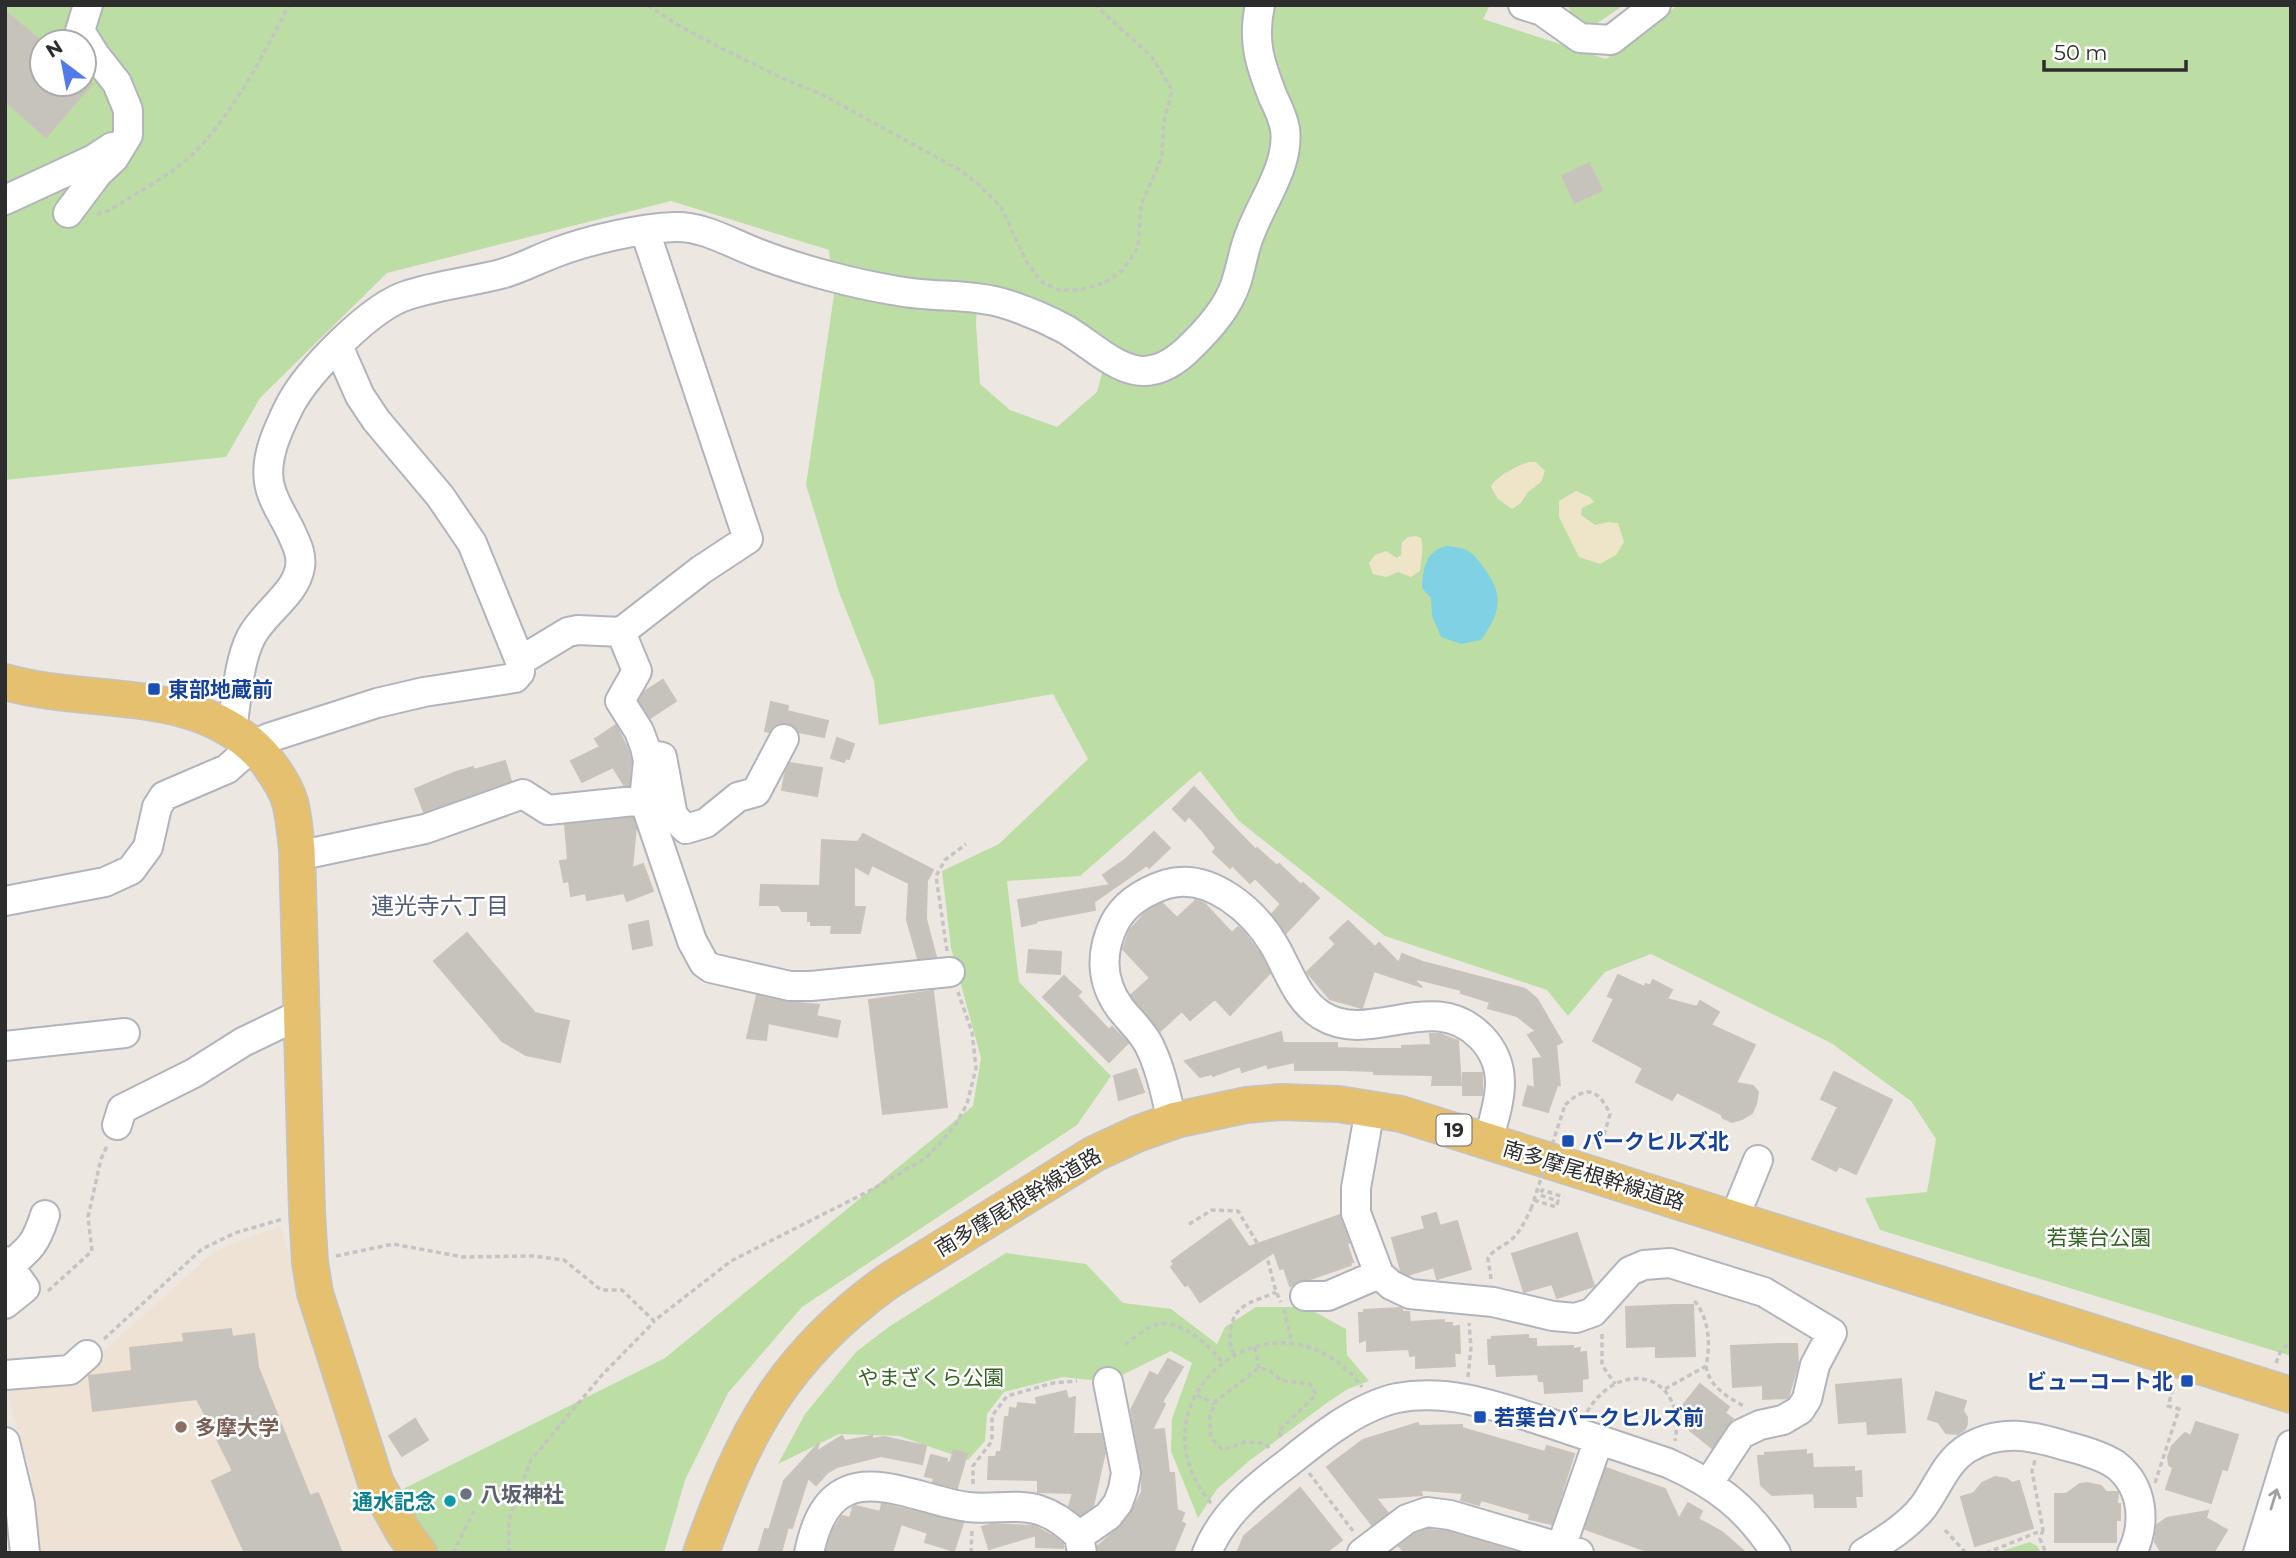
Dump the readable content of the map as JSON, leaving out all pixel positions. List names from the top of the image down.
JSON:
{
  "streets": {
    "main road": ["19", "南多摩尾根幹線道路"]
  },
  "districts": ["連光寺六丁目"],
  "parks": ["若葉台公園", "やまざくら公園"],
  "places": {
    "transit": [
      "東部地蔵前",
      "パークヒルズ北",
      "ビューコート北",
      "若葉台パークヒルズ前"
    ],
    "other": ["多摩大学", "八坂神社", "通水記念"]
  },
  "scale_bar": "50 m",
  "north": "top left"
}
